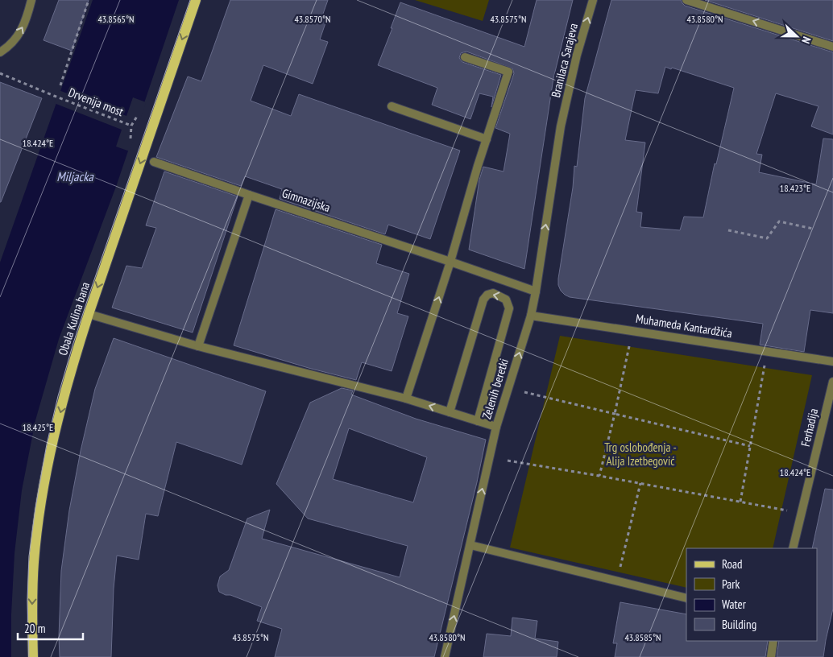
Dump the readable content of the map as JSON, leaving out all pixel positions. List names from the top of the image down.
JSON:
{
  "streets": {
    "main road": ["Obala Kulina bana"],
    "street": [
      "Branilaca Sarajeva",
      "Gimnazijska",
      "Muhameda Kantardžića",
      "Zelenih beretki",
      "Ferhadija"
    ],
    "path": ["Drvenija most"]
  },
  "crossings": [
    ["Branilaca Sarajeva", "Zelenih beretki"],
    ["Gimnazijska", "Zelenih beretki"],
    ["Muhameda Kantardžića", "Zelenih beretki"]
  ],
  "one_way": ["Branilaca Sarajeva", "Obala Kulina bana", "Zelenih beretki"],
  "water": ["Miljacka"],
  "parks": ["Trg oslobođenja - Alija Izetbegović"],
  "legend": [
    "Road",
    "Park",
    "Water",
    "Building"
  ],
  "scale_bar": "20 m",
  "north": "right",
  "coordinates": [
    "43.8565°N",
    "43.8570°N",
    "43.8575°N",
    "43.8580°N",
    "18.424°E",
    "18.423°E",
    "18.425°E",
    "43.8585°N"
  ]
}
